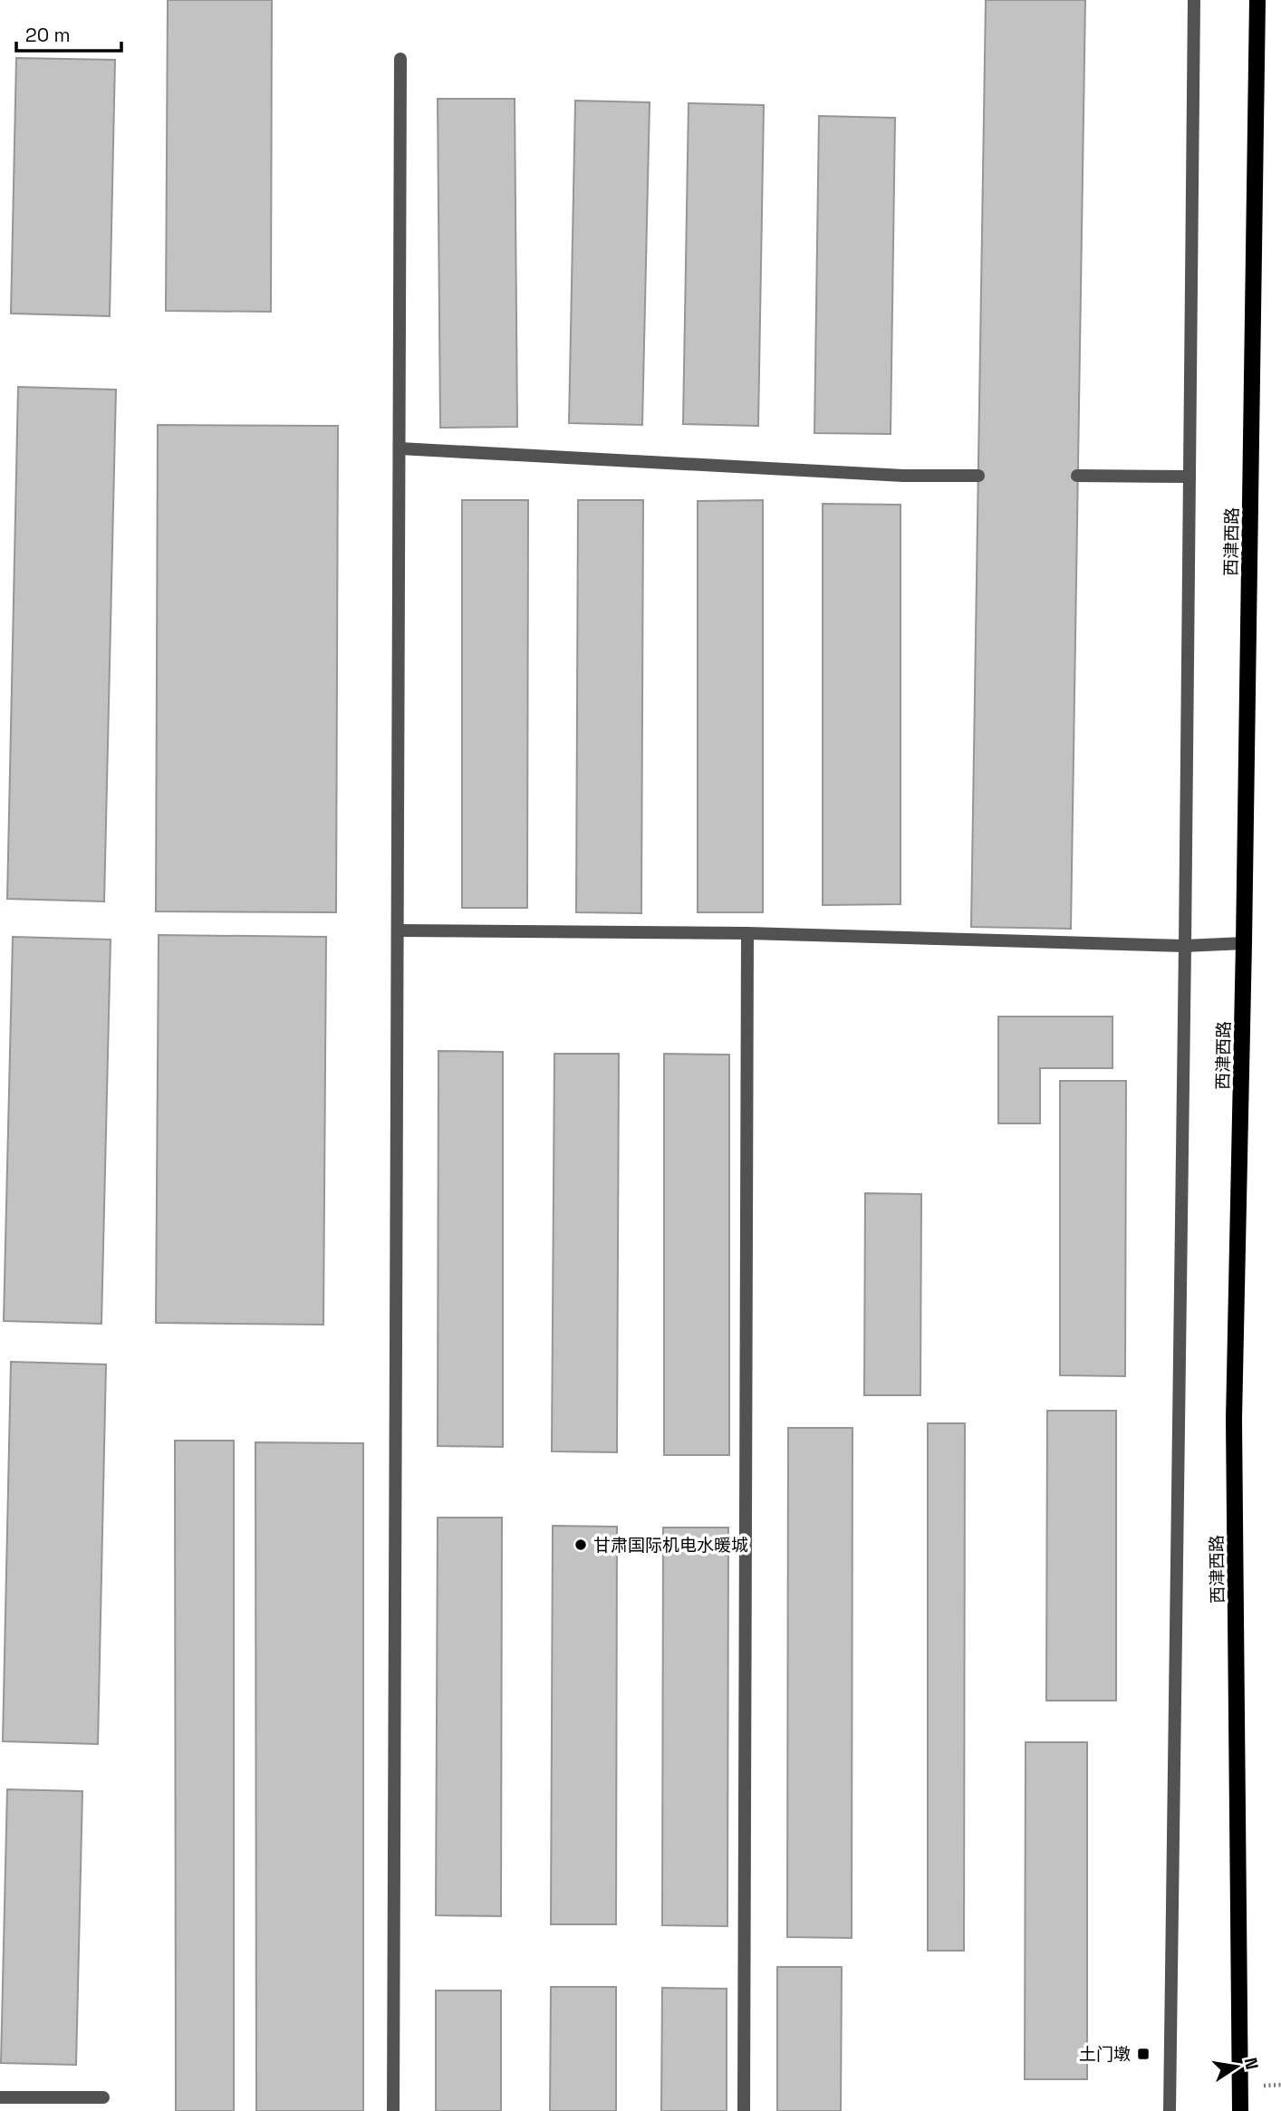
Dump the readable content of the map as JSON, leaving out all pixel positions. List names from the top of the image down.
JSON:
{
  "streets": {
    "main road": ["西津西路"]
  },
  "places": {
    "other": ["甘肃国际机电水暖城"],
    "transit": ["土门墩"]
  },
  "scale_bar": "20 m",
  "north": "right"
}
